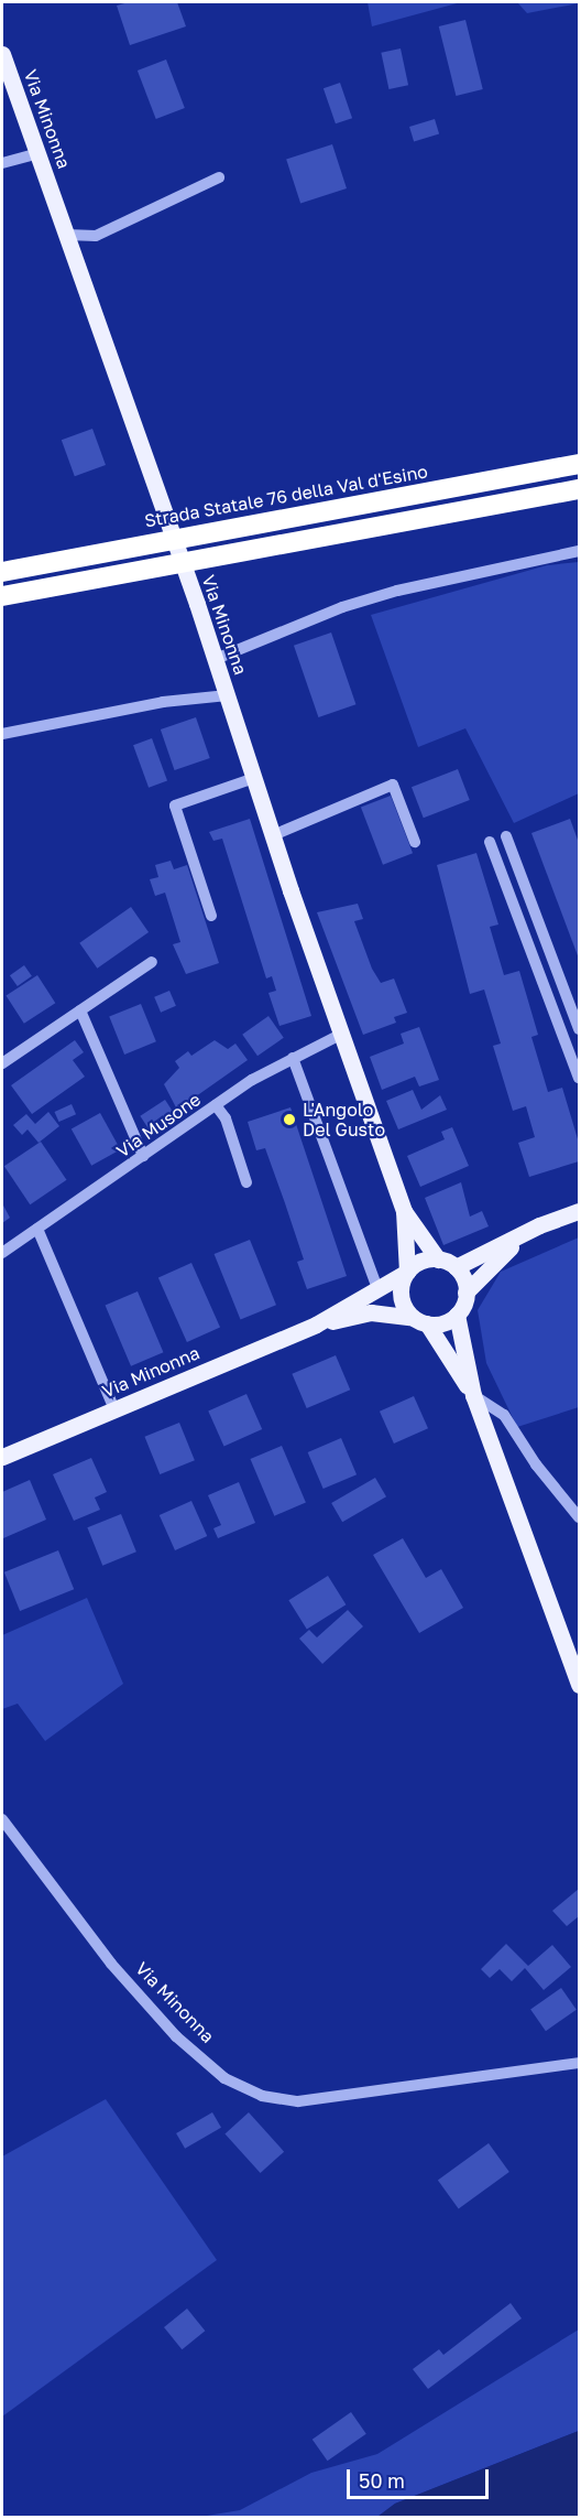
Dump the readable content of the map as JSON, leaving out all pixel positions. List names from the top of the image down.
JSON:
{
  "streets": {
    "highway": ["Strada Statale 76 della Val d'Esino"],
    "main road": ["Via Minonna"],
    "street": ["Via Musone"]
  },
  "crossings": [
    ["Via Minonna", "Via Musone"]
  ],
  "places": ["L'Angolo Del Gusto"],
  "scale_bar": "50 m"
}
